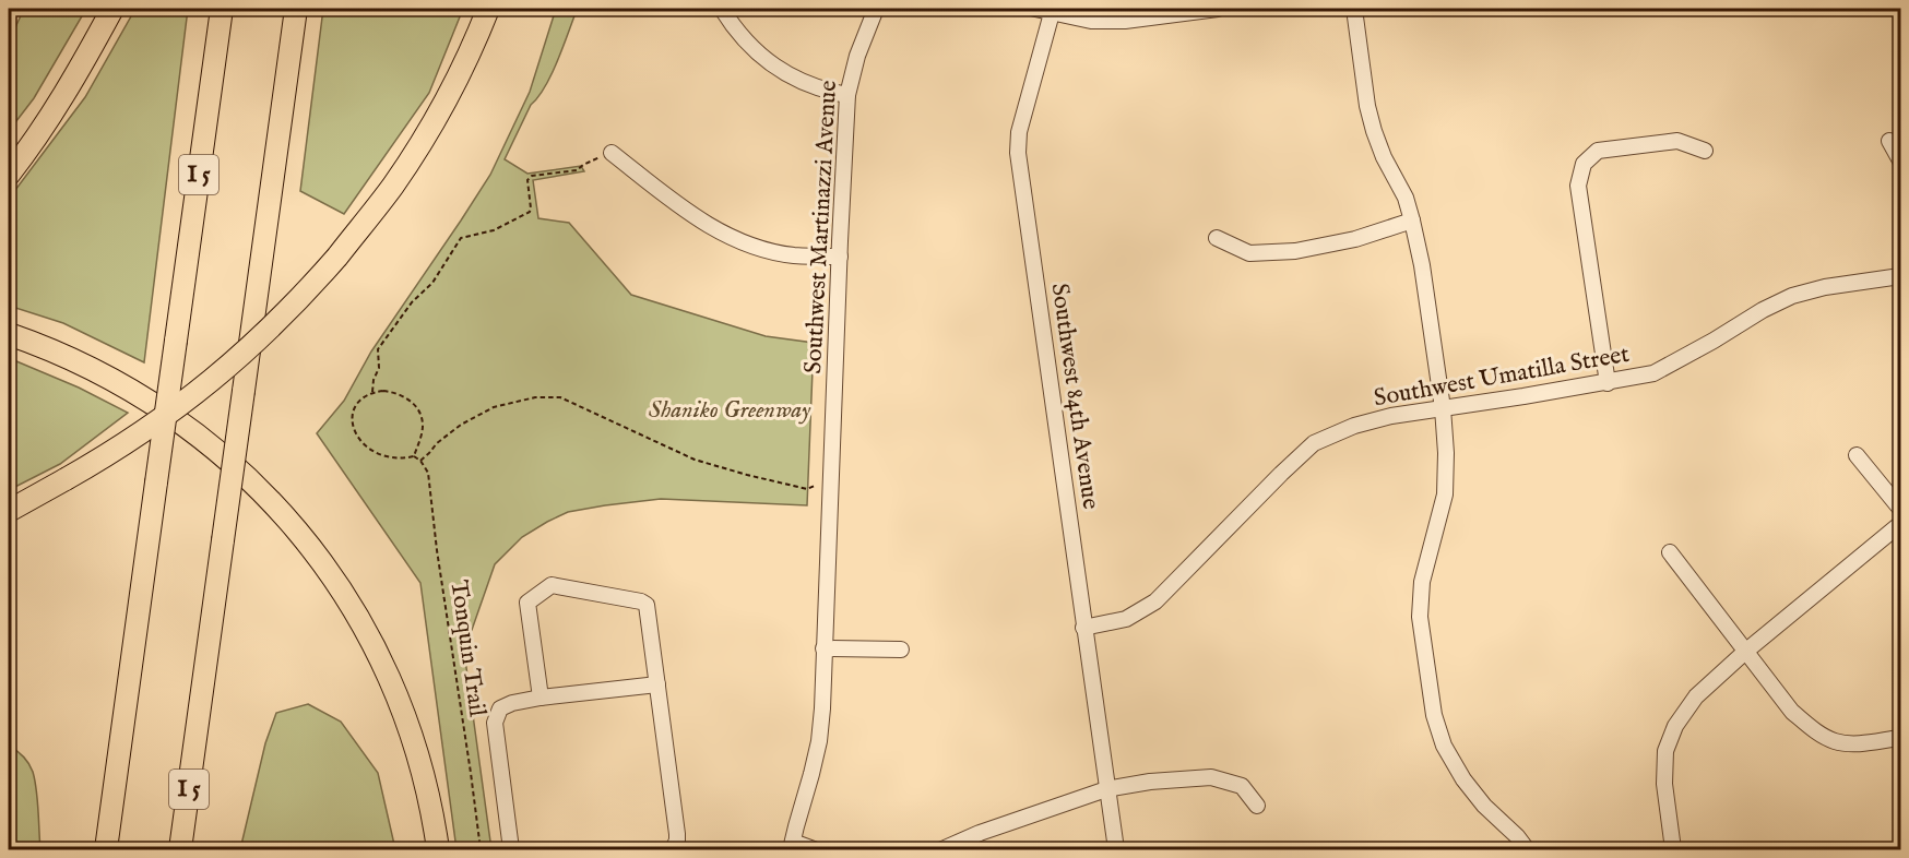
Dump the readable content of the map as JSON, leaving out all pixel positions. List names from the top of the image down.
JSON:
{
  "streets": {
    "highway": ["I 5"],
    "street": ["Southwest Martinazzi Avenue", "Southwest Umatilla Street", "Southwest 84th Avenue"],
    "path": ["Tonquin Trail"]
  },
  "crossings": [
    ["Southwest Umatilla Street", "Southwest 84th Avenue"]
  ],
  "parks": ["Shaniko Greenway"]
}
